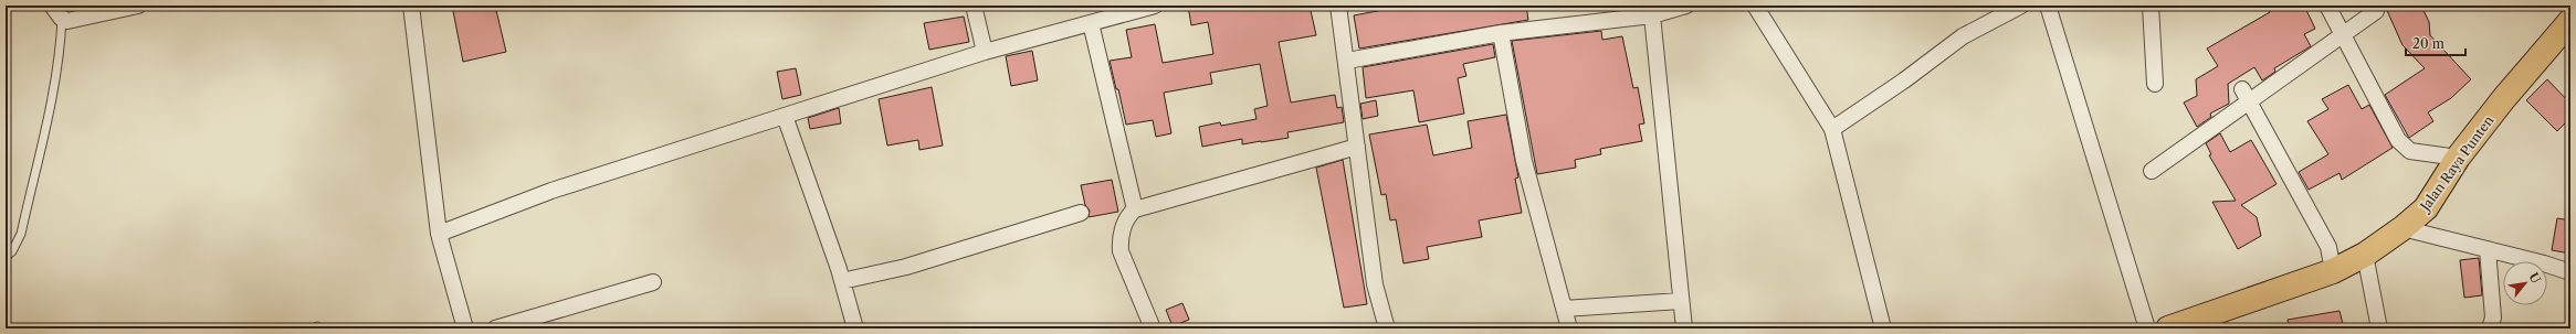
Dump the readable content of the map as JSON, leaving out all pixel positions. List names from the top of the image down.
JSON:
{
  "streets": {
    "main road": ["Jalan Raya Punten"]
  },
  "scale_bar": "20 m",
  "north": "top right"
}
